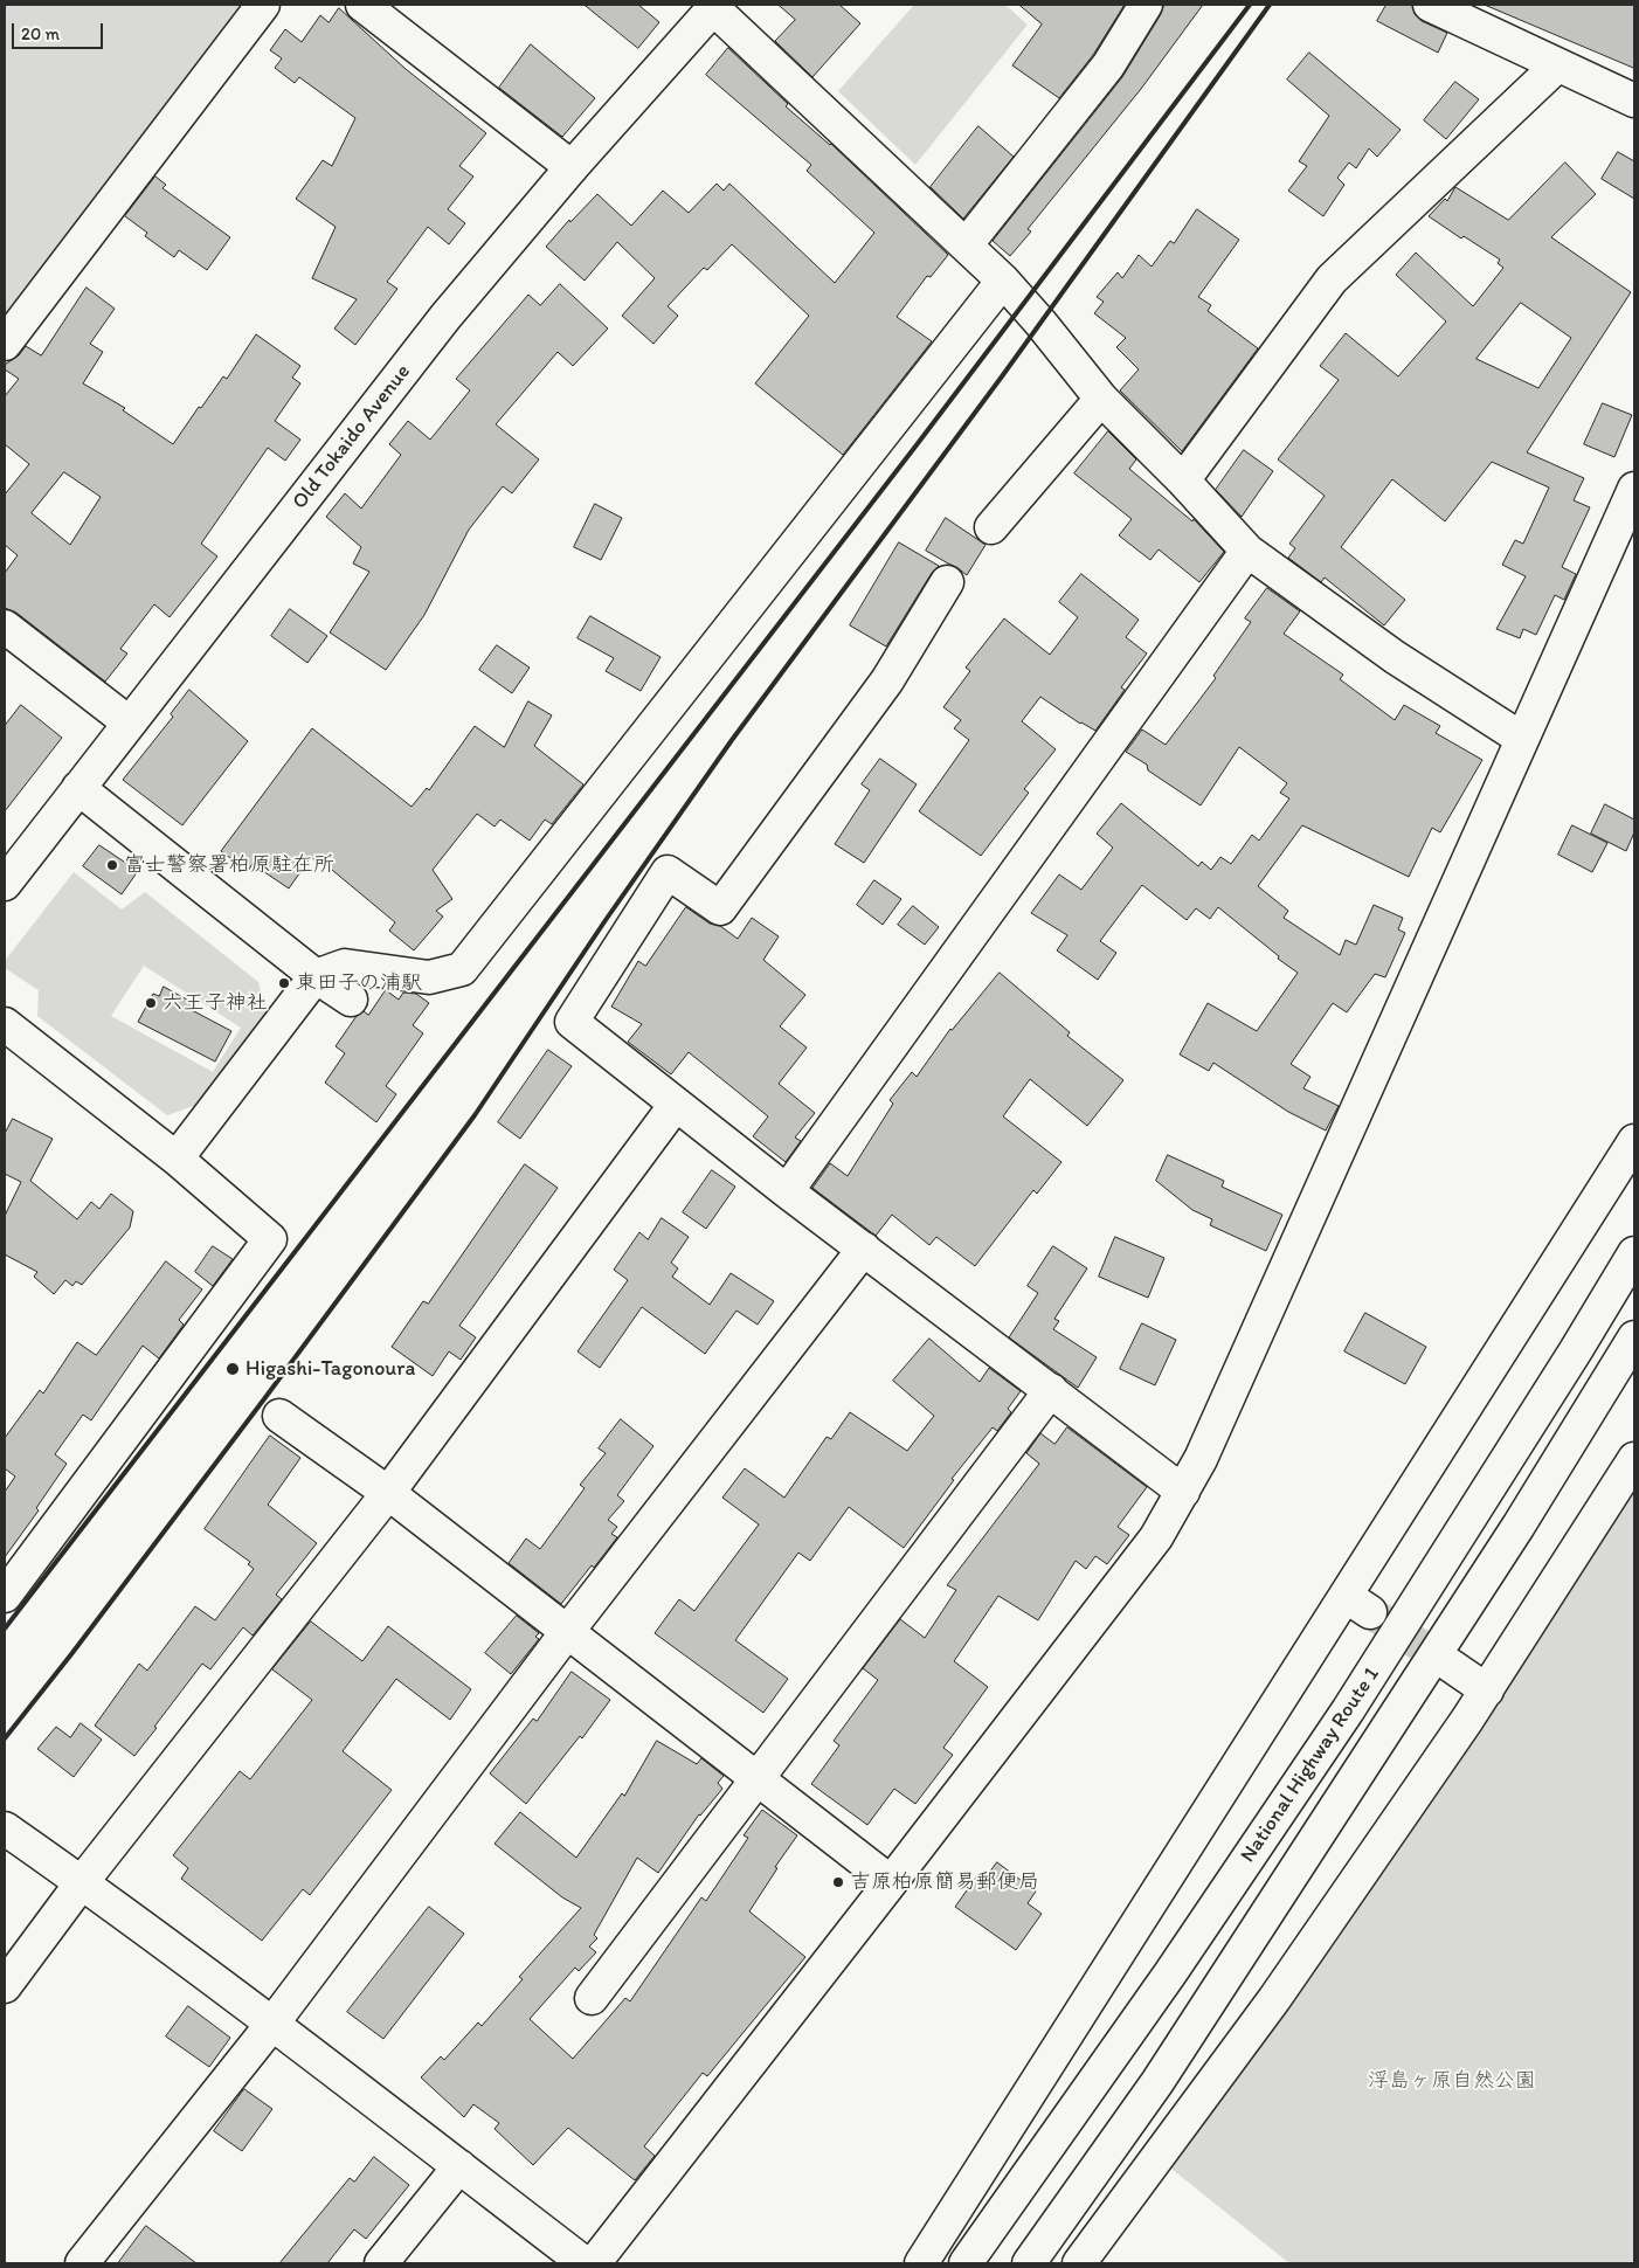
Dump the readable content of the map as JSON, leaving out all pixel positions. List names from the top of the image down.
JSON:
{
  "streets": {
    "main road": ["Old Tokaido Avenue", "National Highway Route 1"]
  },
  "parks": ["浮島ヶ原自然公園"],
  "places": [
    "富士警察署柏原駐在所",
    "東田子の浦駅",
    "六王子神社",
    "Higashi-Tagonoura",
    "吉原柏原簡易郵便局"
  ],
  "scale_bar": "20 m"
}
